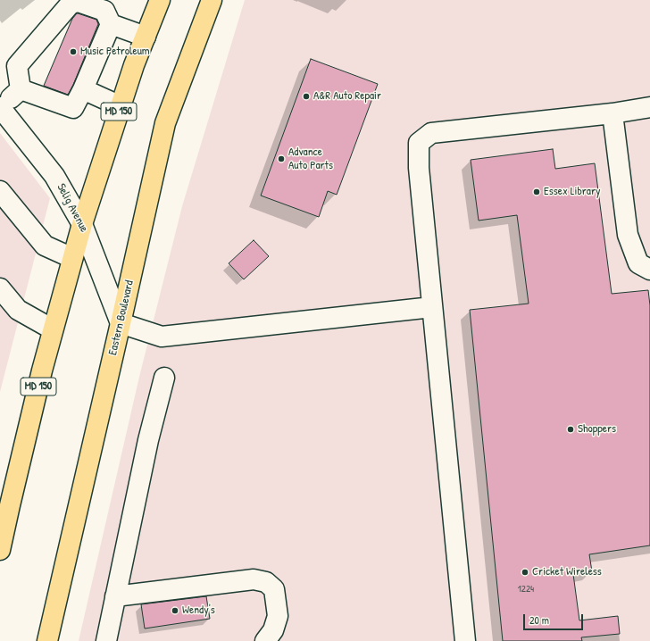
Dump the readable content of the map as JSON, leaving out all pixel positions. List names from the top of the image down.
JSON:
{
  "streets": {
    "main road": ["MD 150", "Eastern Boulevard"],
    "street": ["Selig Avenue"]
  },
  "crossings": [
    ["MD 150", "Selig Avenue"],
    ["Selig Avenue", "Eastern Boulevard"]
  ],
  "places": [
    "Music Petroleum",
    "A&R Auto Repair",
    "Advance Auto Parts",
    "Essex Library",
    "Shoppers",
    "Cricket Wireless",
    "Wendy's"
  ],
  "house_numbers": ["1224"],
  "scale_bar": "20 m"
}
